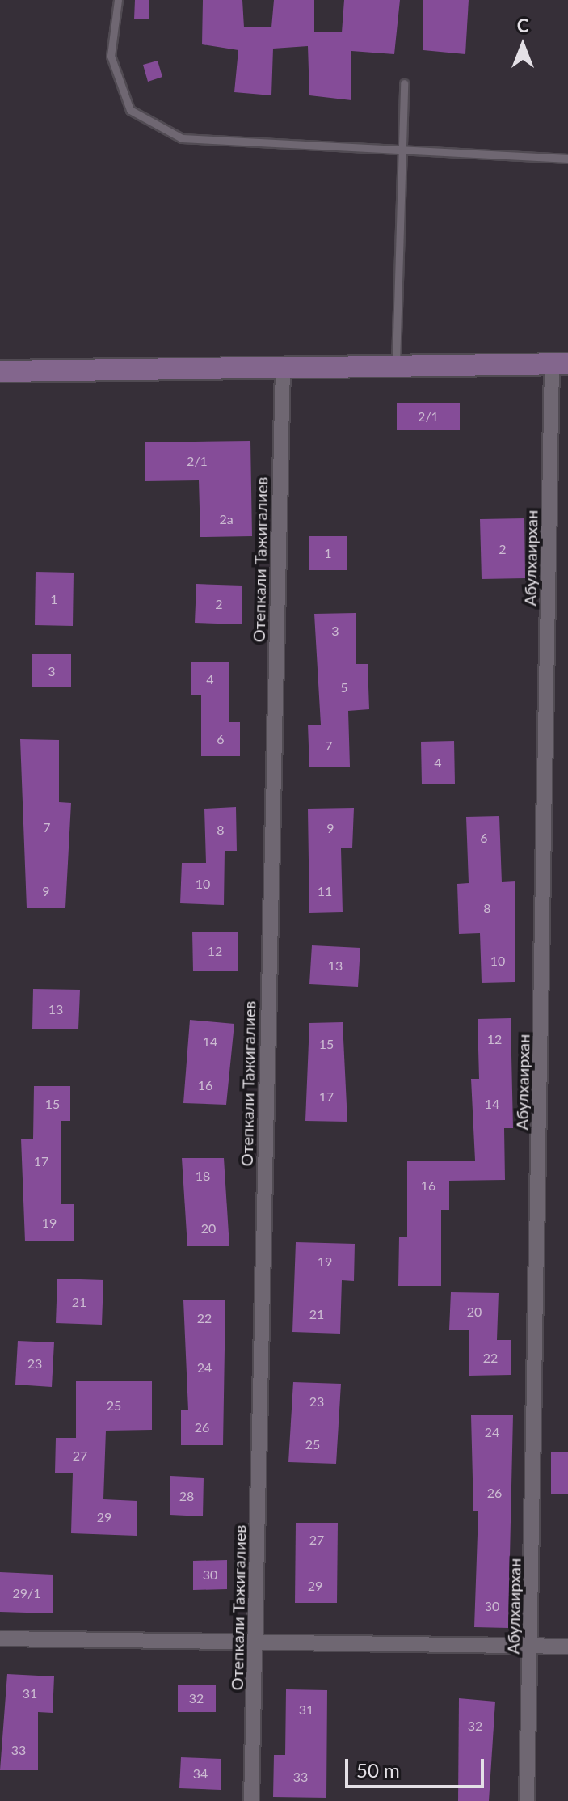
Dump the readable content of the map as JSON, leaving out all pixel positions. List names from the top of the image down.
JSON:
{
  "streets": {
    "street": ["Абулхаирхан", "Отепкали Тажигалиев"]
  },
  "house_numbers": [
    "2/1",
    "2/1",
    "2а",
    "2",
    "1",
    "1",
    "2",
    "3",
    "3",
    "4",
    "5",
    "6",
    "7",
    "4",
    "7",
    "9",
    "8",
    "6",
    "10",
    "9",
    "11",
    "8",
    "12",
    "10",
    "13",
    "13",
    "12",
    "14",
    "15",
    "16",
    "17",
    "15",
    "14",
    "17",
    "18",
    "16",
    "19",
    "20",
    "19",
    "21",
    "20",
    "21",
    "22",
    "22",
    "23",
    "24",
    "23",
    "25",
    "26",
    "24",
    "25",
    "27",
    "26",
    "28",
    "29",
    "27",
    "30",
    "29",
    "29/1",
    "30",
    "31",
    "32",
    "31",
    "32",
    "33",
    "34",
    "33"
  ],
  "scale_bar": "50 m",
  "north": "top"
}
